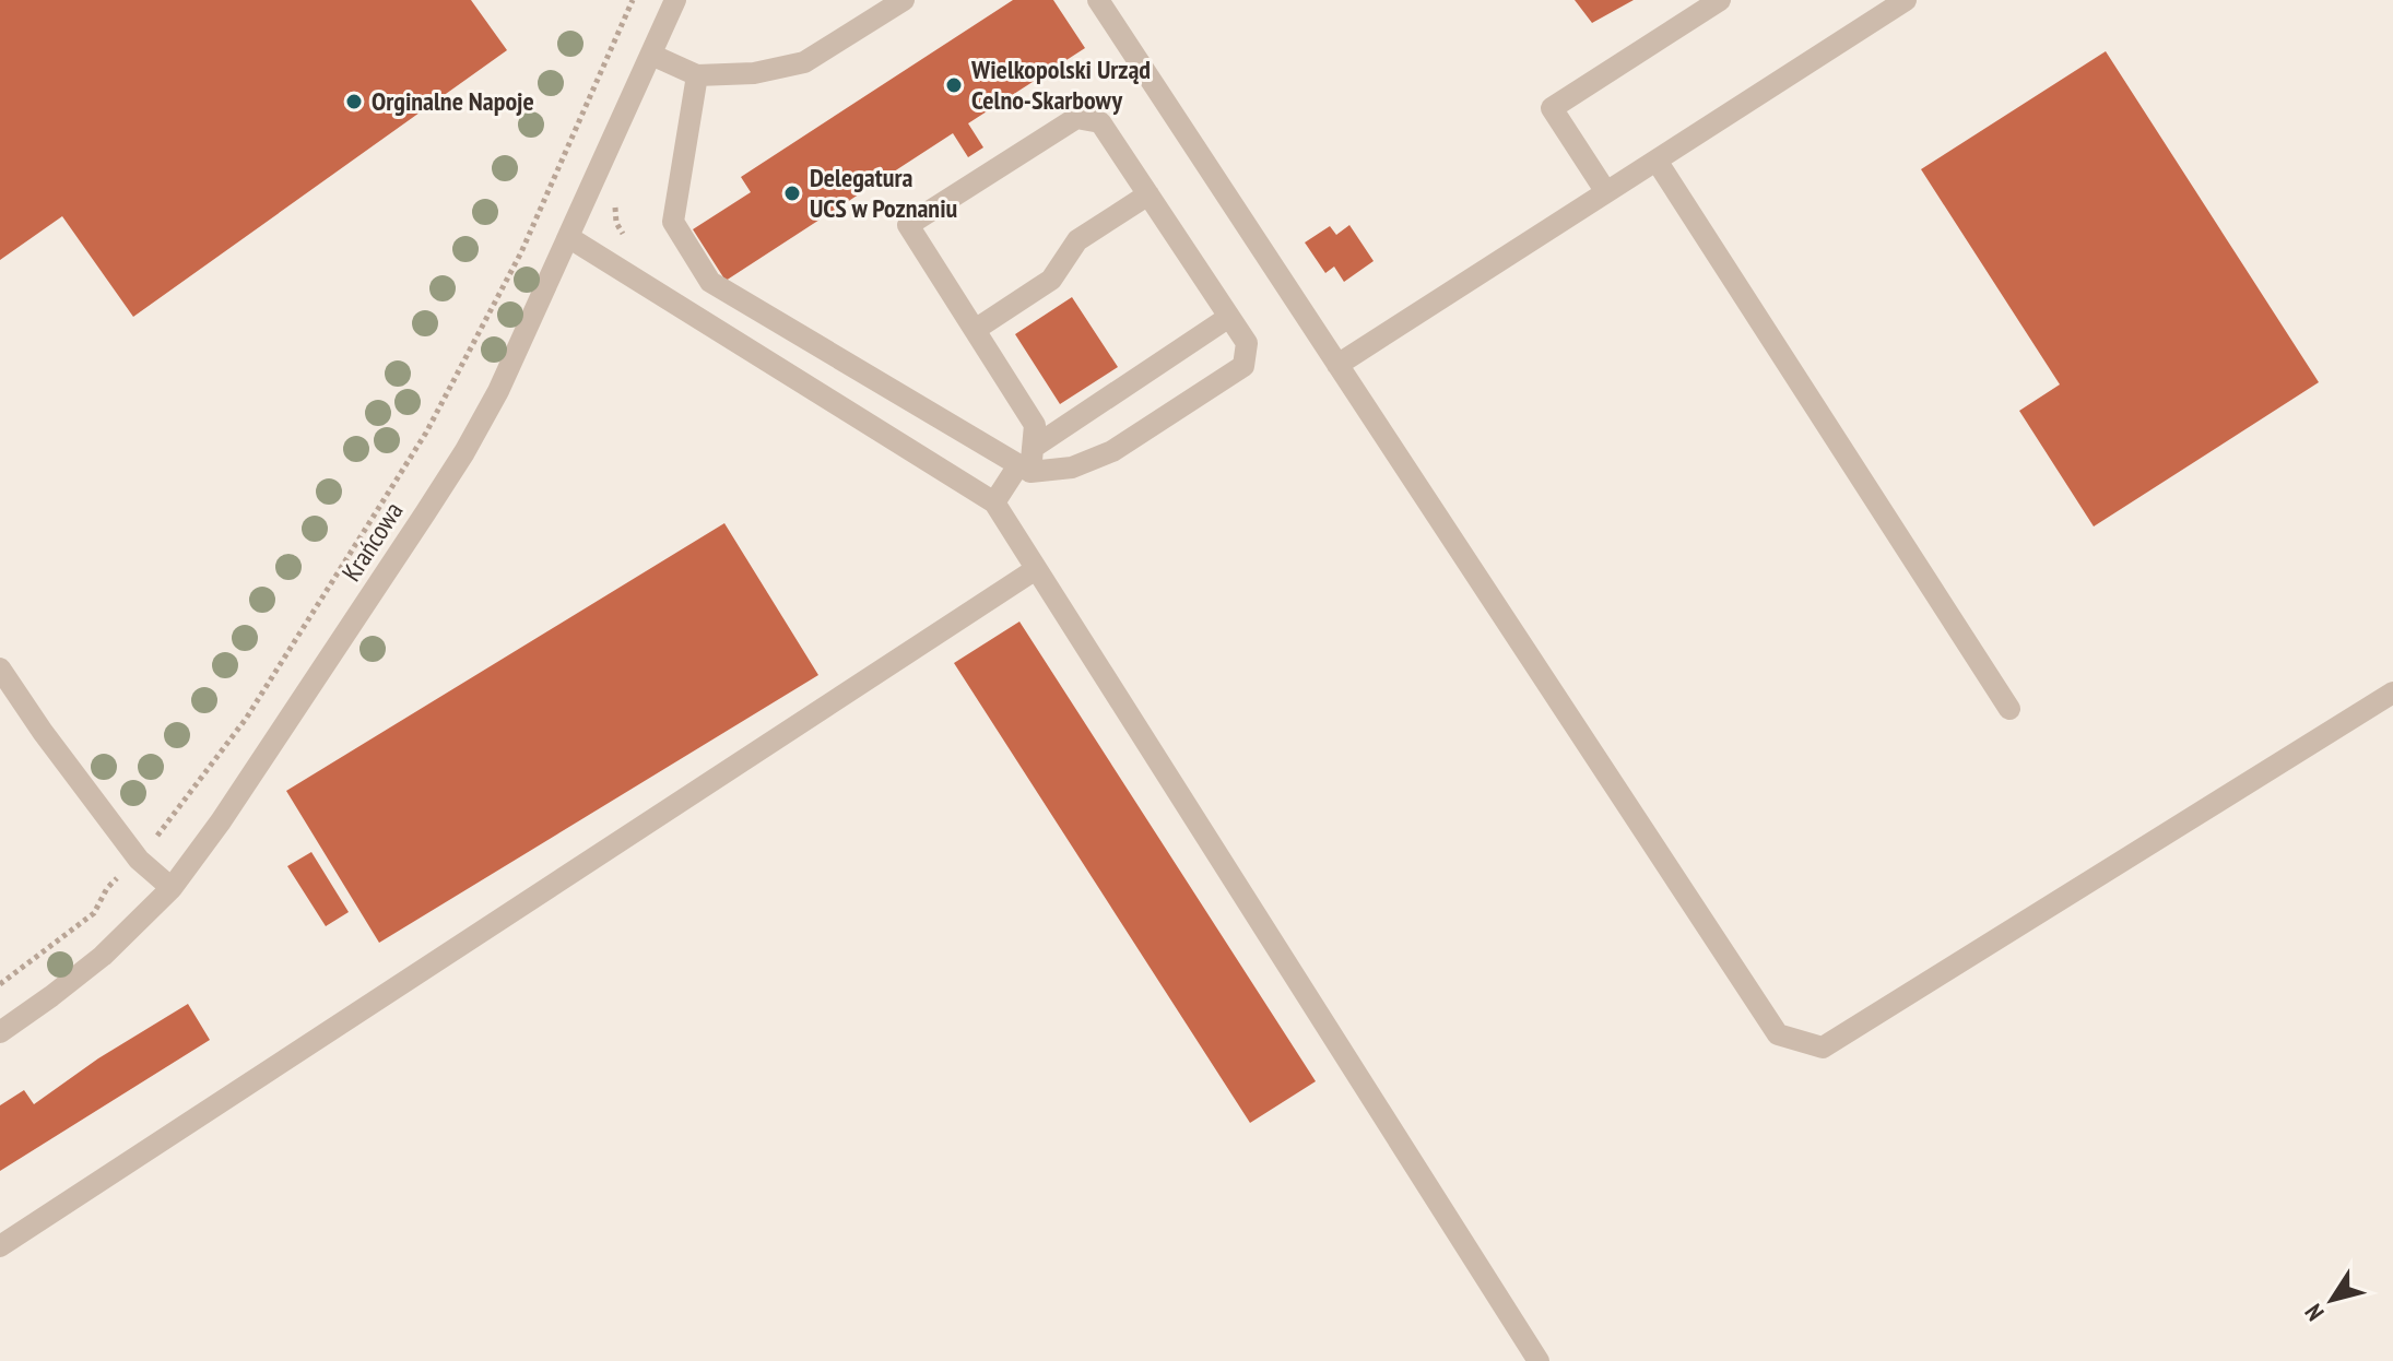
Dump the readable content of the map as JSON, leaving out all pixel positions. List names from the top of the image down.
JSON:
{
  "streets": {
    "street": ["Krańcowa"]
  },
  "places": ["Wielkopolski Urząd Celno-Skarbowy", "Orginalne Napoje", "Delegatura UCS w Poznaniu"],
  "north": "bottom left"
}
